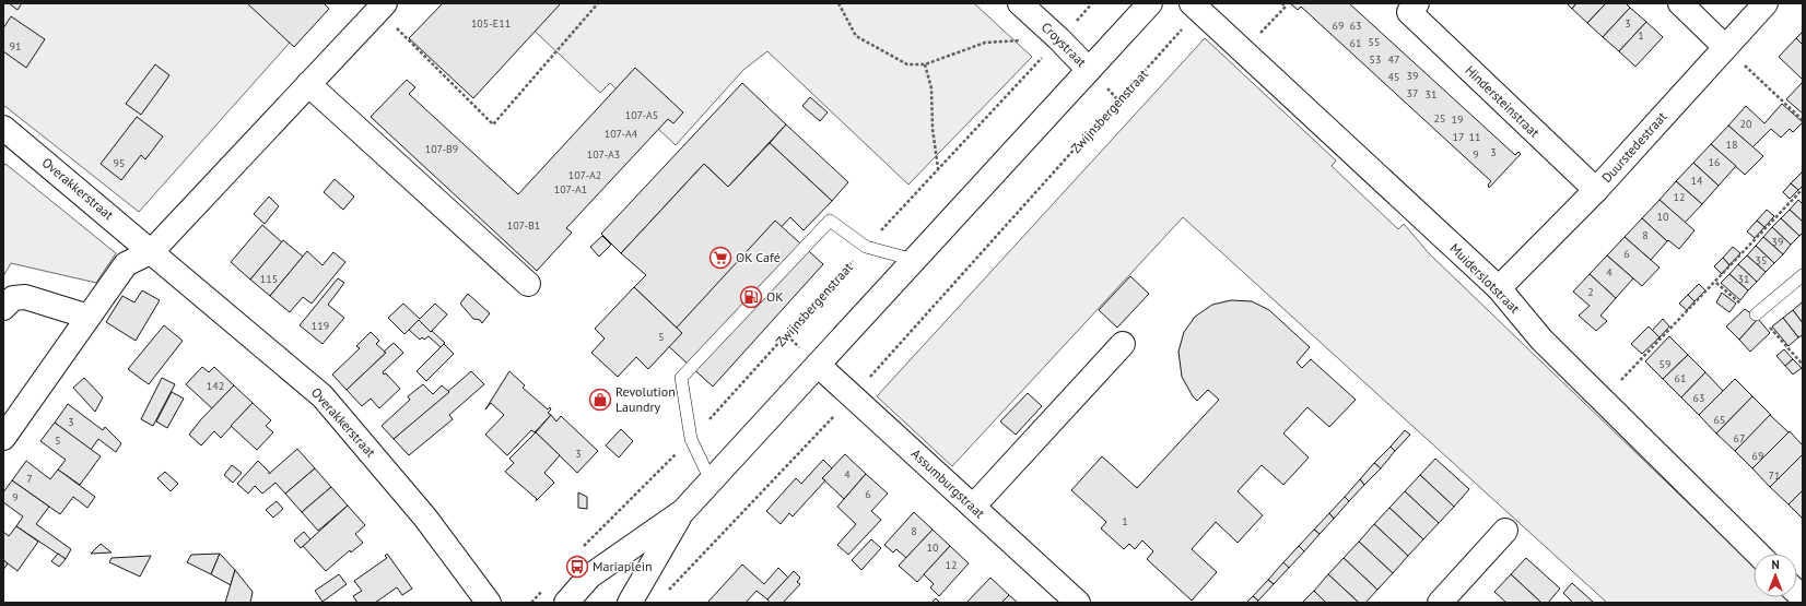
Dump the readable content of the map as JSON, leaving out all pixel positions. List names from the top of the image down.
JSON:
{
  "streets": {
    "street": [
      "Croystraat",
      "Hindersteinstraat",
      "Duurstedestraat",
      "Overakkerstraat",
      "Muiderslotstraat",
      "Assumburgstraat"
    ],
    "path": ["Zwijnsbergenstraat"]
  },
  "crossings": [
    ["Croystraat", "Zwijnsbergenstraat"],
    ["Hindersteinstraat", "Duurstedestraat"],
    ["Zwijnsbergenstraat", "Muiderslotstraat"],
    ["Zwijnsbergenstraat", "Assumburgstraat"],
    ["Duurstedestraat", "Muiderslotstraat"]
  ],
  "places": {
    "supermarket": ["OK Café"],
    "fuel station": ["OK"],
    "shop": ["Revolution Laundry"],
    "bus stop": ["Mariaplein"]
  },
  "house_numbers": [
    "105-E11",
    "3",
    "69",
    "63",
    "1",
    "55",
    "61",
    "91",
    "53",
    "47",
    "39",
    "45",
    "37",
    "31",
    "107-A5",
    "25",
    "19",
    "20",
    "107-A4",
    "17",
    "11",
    "18",
    "107-B9",
    "3",
    "107-A3",
    "9",
    "16",
    "95",
    "107-A2",
    "14",
    "107-A1",
    "12",
    "10",
    "107-B1",
    "8",
    "39",
    "6",
    "35",
    "4",
    "115",
    "31",
    "2",
    "119",
    "5",
    "59",
    "61",
    "142",
    "63",
    "65",
    "3",
    "67",
    "5",
    "3",
    "69",
    "4",
    "71",
    "7",
    "6",
    "9",
    "1",
    "8",
    "10",
    "12"
  ],
  "north": "top"
}
